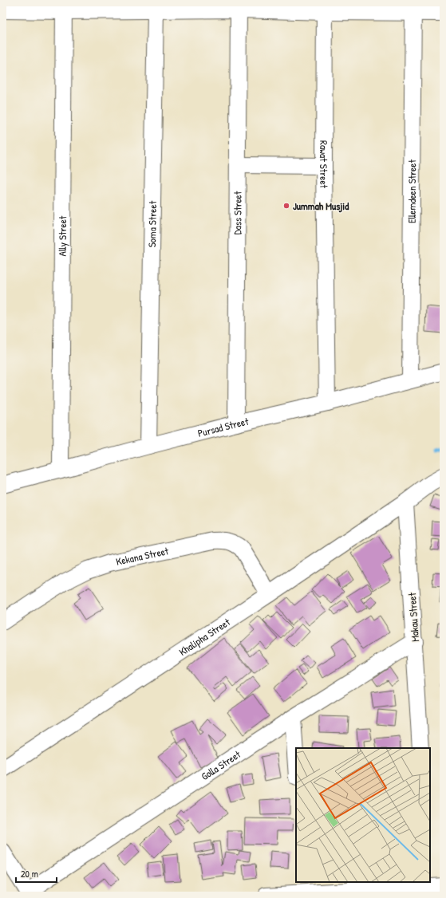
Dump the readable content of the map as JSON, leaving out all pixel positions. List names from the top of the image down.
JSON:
{
  "streets": {
    "street": [
      "Rawat Street",
      "Ellemdeen Street",
      "Dass Street",
      "Soma Street",
      "Ally Street",
      "Pursad Street",
      "Kekana Street",
      "Makau Street",
      "Khalipha Street",
      "Golla Street"
    ]
  },
  "crossings": [
    ["Rawat Street", "Pursad Street"],
    ["Ellemdeen Street", "Pursad Street"],
    ["Dass Street", "Pursad Street"],
    ["Soma Street", "Pursad Street"],
    ["Ally Street", "Pursad Street"],
    ["Kekana Street", "Khalipha Street"],
    ["Makau Street", "Khalipha Street"],
    ["Makau Street", "Golla Street"]
  ],
  "places": ["Jummah Musjid"],
  "scale_bar": "20 m"
}
